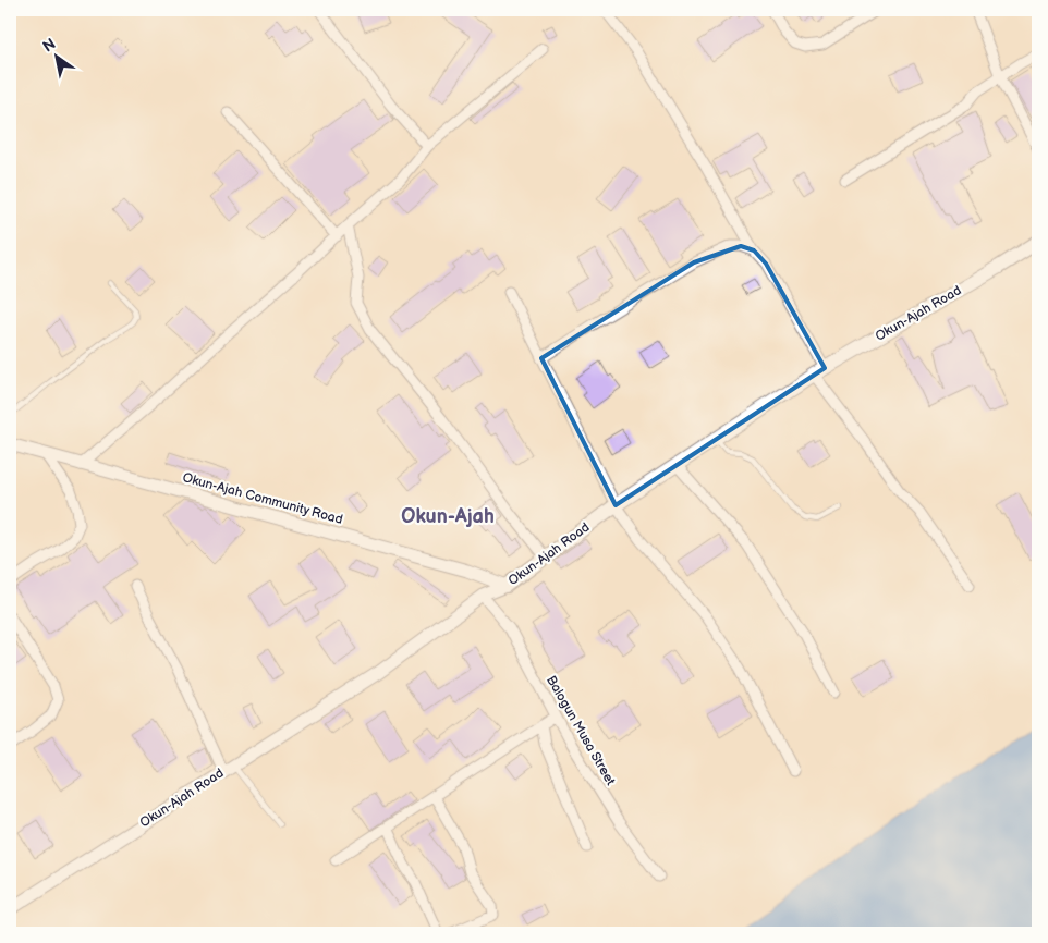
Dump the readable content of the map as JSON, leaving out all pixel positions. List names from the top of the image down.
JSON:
{
  "streets": {
    "main road": ["Okun-Ajah Road"],
    "street": ["Okun-Ajah Community Road", "Balogun Musa Street"]
  },
  "crossings": [
    ["Okun-Ajah Road", "Okun-Ajah Community Road"],
    ["Okun-Ajah Road", "Balogun Musa Street"]
  ],
  "districts": ["Okun-Ajah"],
  "north": "top left"
}
